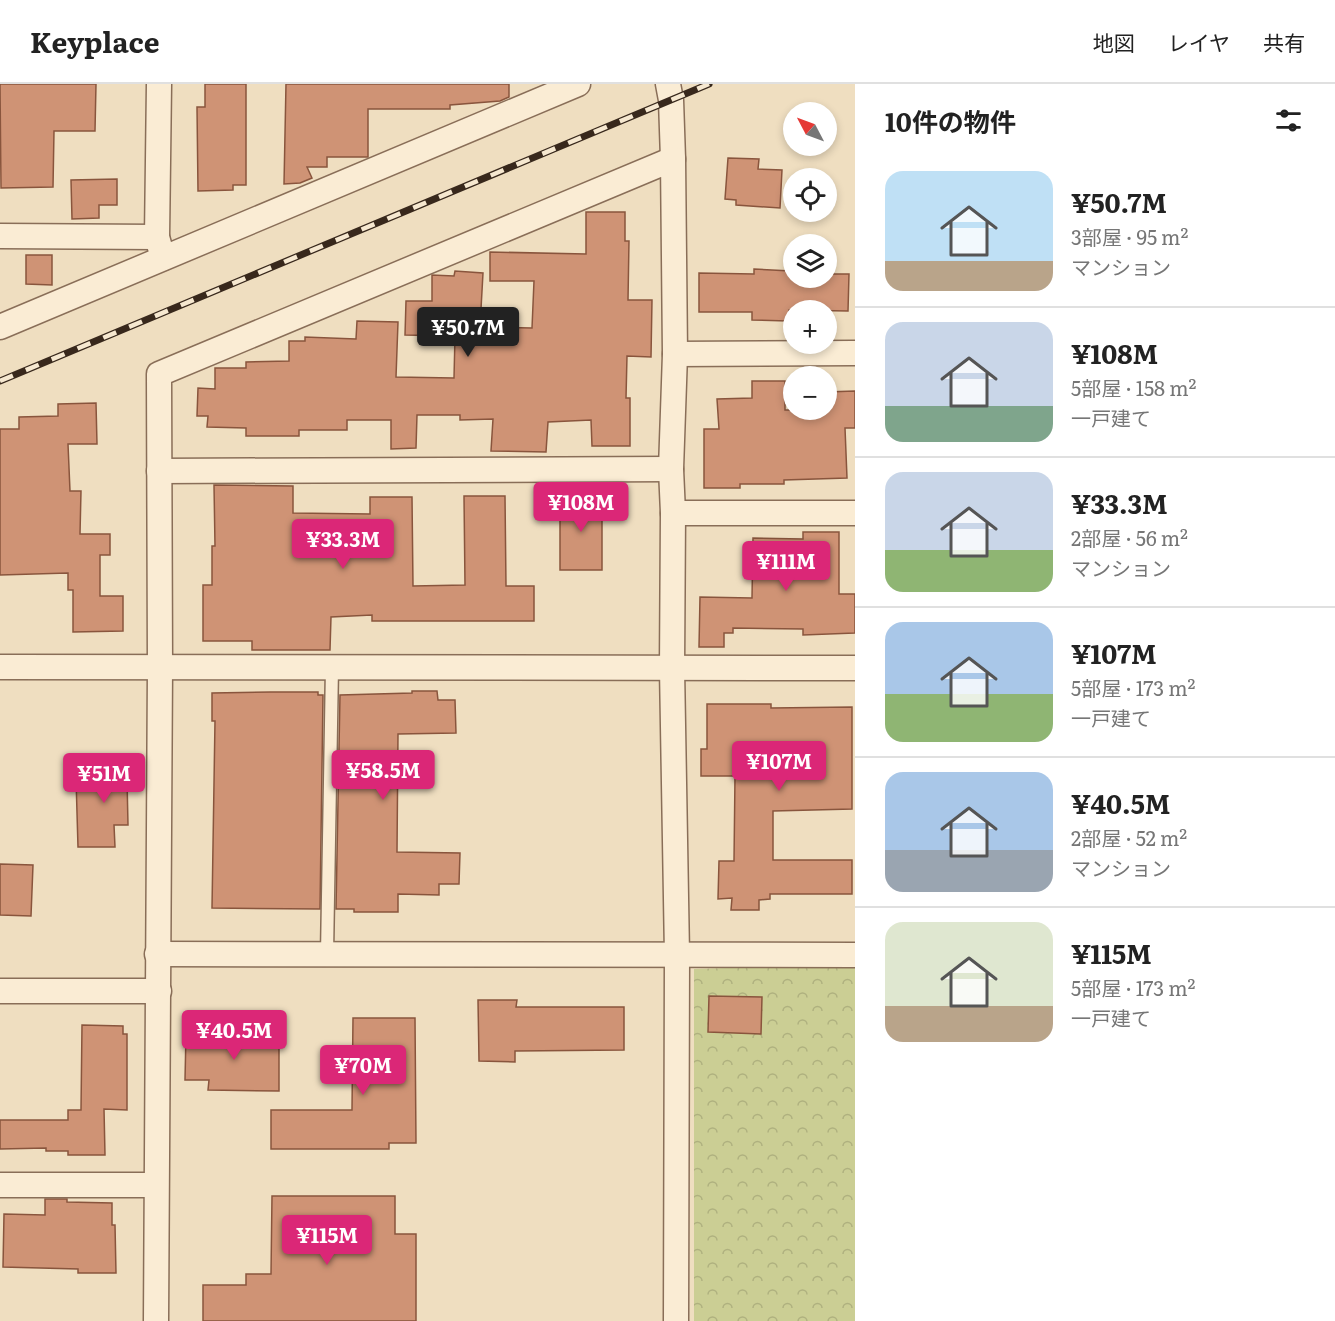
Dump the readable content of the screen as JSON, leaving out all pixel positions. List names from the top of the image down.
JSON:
{
  "north": "top left",
  "page": {
    "header": "Keyplace",
    "nav": ["地図", "レイヤ", "共有"],
    "heading": "10件の物件",
    "map_buttons": ["+", "−"],
    "list": [
      {
        "name": "¥50.7M",
        "note": "3部屋 · 95 m² · マンション"
      },
      {
        "name": "¥108M",
        "note": "5部屋 · 158 m² · 一戸建て"
      },
      {
        "name": "¥33.3M",
        "note": "2部屋 · 56 m² · マンション"
      },
      {
        "name": "¥107M",
        "note": "5部屋 · 173 m² · 一戸建て"
      },
      {
        "name": "¥40.5M",
        "note": "2部屋 · 52 m² · マンション"
      },
      {
        "name": "¥115M",
        "note": "5部屋 · 173 m² · 一戸建て"
      }
    ],
    "price": [
      "¥50.7M",
      "¥108M",
      "¥33.3M",
      "¥111M",
      "¥107M",
      "¥58.5M",
      "¥51M",
      "¥40.5M",
      "¥70M",
      "¥115M"
    ]
  }
}
